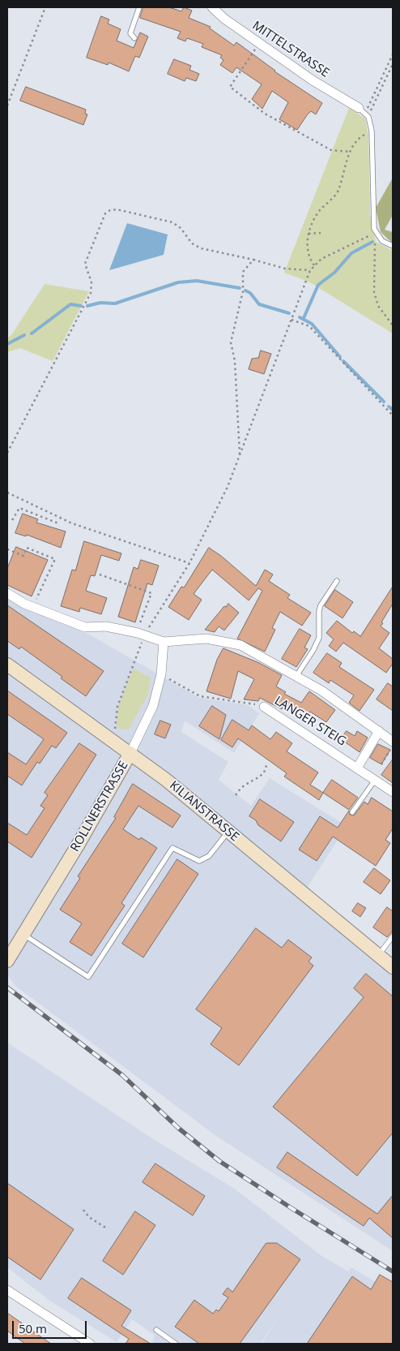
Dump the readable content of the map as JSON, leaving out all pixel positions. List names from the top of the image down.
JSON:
{
  "streets": {
    "main road": ["ROLLNERSTRASSE", "KILIANSTRASSE"],
    "street": ["MITTELSTRASSE", "LANGER STEIG"]
  },
  "crossings": [
    ["LANGER STEIG", "ROLLNERSTRASSE"],
    ["ROLLNERSTRASSE", "KILIANSTRASSE"]
  ],
  "scale_bar": "50 m"
}
